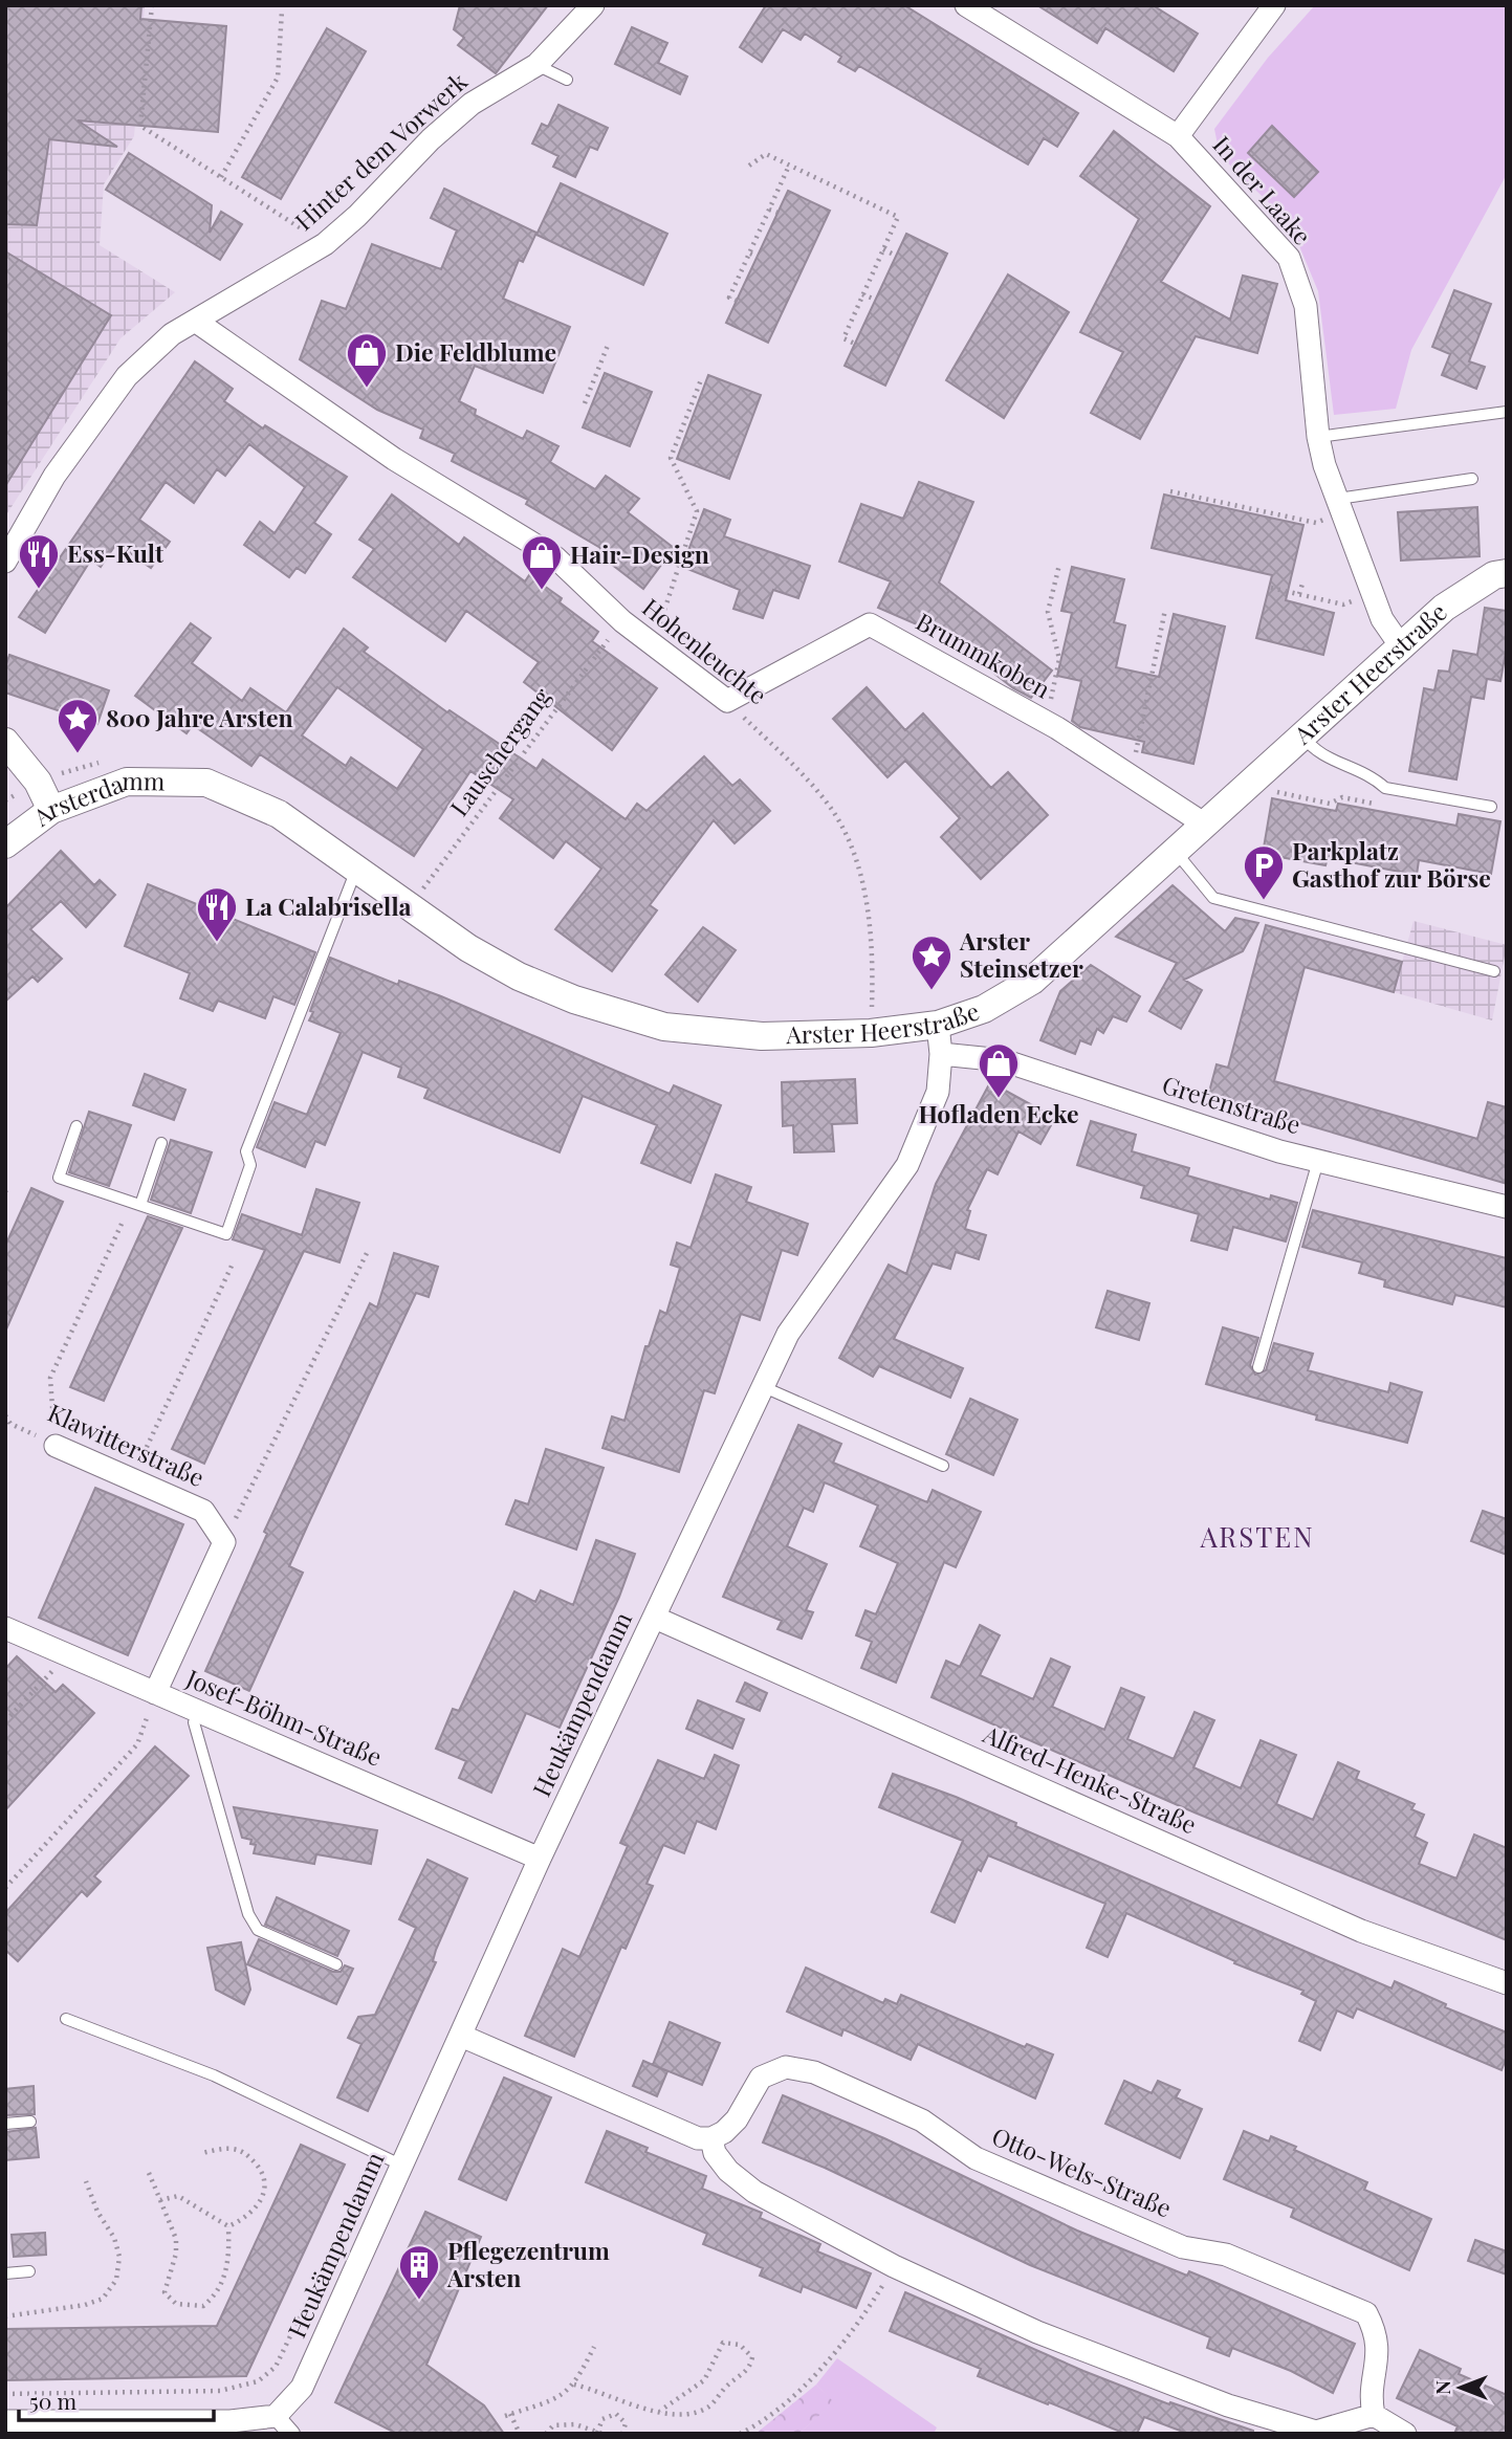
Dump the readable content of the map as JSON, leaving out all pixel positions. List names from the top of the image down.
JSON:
{
  "streets": {
    "street": [
      "Hinter dem Vorwerk",
      "In der Laake",
      "Hohenleuchte",
      "Brummkoben",
      "Arster Heerstraße",
      "Arsterdamm",
      "Gretenstraße",
      "Klawitterstraße",
      "Heukämpendamm",
      "Josef-Böhm-Straße",
      "Alfred-Henke-Straße",
      "Otto-Wels-Straße"
    ],
    "path": ["Lauschergang"]
  },
  "crossings": [
    ["Hinter dem Vorwerk", "Hohenleuchte"],
    ["In der Laake", "Arster Heerstraße"],
    ["Hohenleuchte", "Brummkoben"],
    ["Hohenleuchte", "Arster Heerstraße"],
    ["Hohenleuchte", "Lauschergang"],
    ["Brummkoben", "Arster Heerstraße"],
    ["Arster Heerstraße", "Lauschergang"],
    ["Arster Heerstraße", "Arsterdamm"],
    ["Arster Heerstraße", "Heukämpendamm"],
    ["Gretenstraße", "Heukämpendamm"],
    ["Heukämpendamm", "Josef-Böhm-Straße"],
    ["Heukämpendamm", "Alfred-Henke-Straße"]
  ],
  "districts": ["ARSTEN"],
  "places": {
    "shop": ["Die Feldblume", "Hair-Design", "Hofladen Ecke"],
    "restaurant": ["Ess-Kult", "La Calabrisella"],
    "place": ["800 Jahre Arsten", "Arster Steinsetzer"],
    "parking": ["Parkplatz Gasthof zur Börse"],
    "building": ["Pflegezentrum Arsten"]
  },
  "scale_bar": "50 m",
  "north": "left"
}
